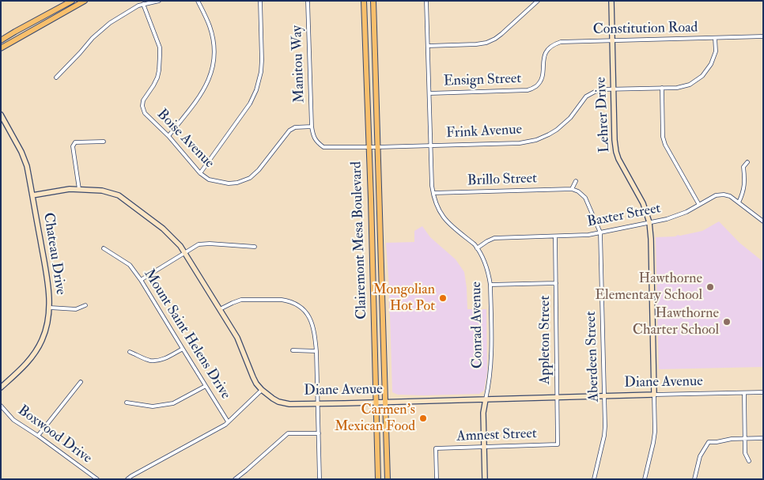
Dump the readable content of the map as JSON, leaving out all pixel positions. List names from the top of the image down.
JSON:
{
  "streets": {
    "main road": ["Clairemont Mesa Boulevard"],
    "street": [
      "Constitution Road",
      "Manitou Way",
      "Ensign Street",
      "Lehrer Drive",
      "Frink Avenue",
      "Boise Avenue",
      "Brillo Street",
      "Baxter Street",
      "Chateau Drive",
      "Conrad Avenue",
      "Mount Saint Helens Drive",
      "Appleton Street",
      "Aberdeen Street",
      "Diane Avenue",
      "Boxwood Drive",
      "Amnest Street"
    ]
  },
  "crossings": [
    ["Constitution Road", "Ensign Street"],
    ["Constitution Road", "Lehrer Drive"],
    ["Constitution Road", "Frink Avenue"],
    ["Manitou Way", "Frink Avenue"],
    ["Manitou Way", "Boise Avenue"],
    ["Ensign Street", "Conrad Avenue"],
    ["Lehrer Drive", "Frink Avenue"],
    ["Lehrer Drive", "Baxter Street"],
    ["Lehrer Drive", "Diane Avenue"],
    ["Frink Avenue", "Boise Avenue"],
    ["Frink Avenue", "Clairemont Mesa Boulevard"],
    ["Frink Avenue", "Conrad Avenue"],
    ["Brillo Street", "Conrad Avenue"],
    ["Baxter Street", "Conrad Avenue"],
    ["Baxter Street", "Appleton Street"],
    ["Baxter Street", "Aberdeen Street"],
    ["Clairemont Mesa Boulevard", "Diane Avenue"],
    ["Chateau Drive", "Diane Avenue"],
    ["Conrad Avenue", "Diane Avenue"],
    ["Conrad Avenue", "Amnest Street"],
    ["Appleton Street", "Diane Avenue"],
    ["Appleton Street", "Amnest Street"],
    ["Aberdeen Street", "Diane Avenue"]
  ],
  "places": [
    "Hawthorne Elementary School",
    "Mongolian Hot Pot",
    "Hawthorne Charter School",
    "Carmen's Mexican Food"
  ]
}
